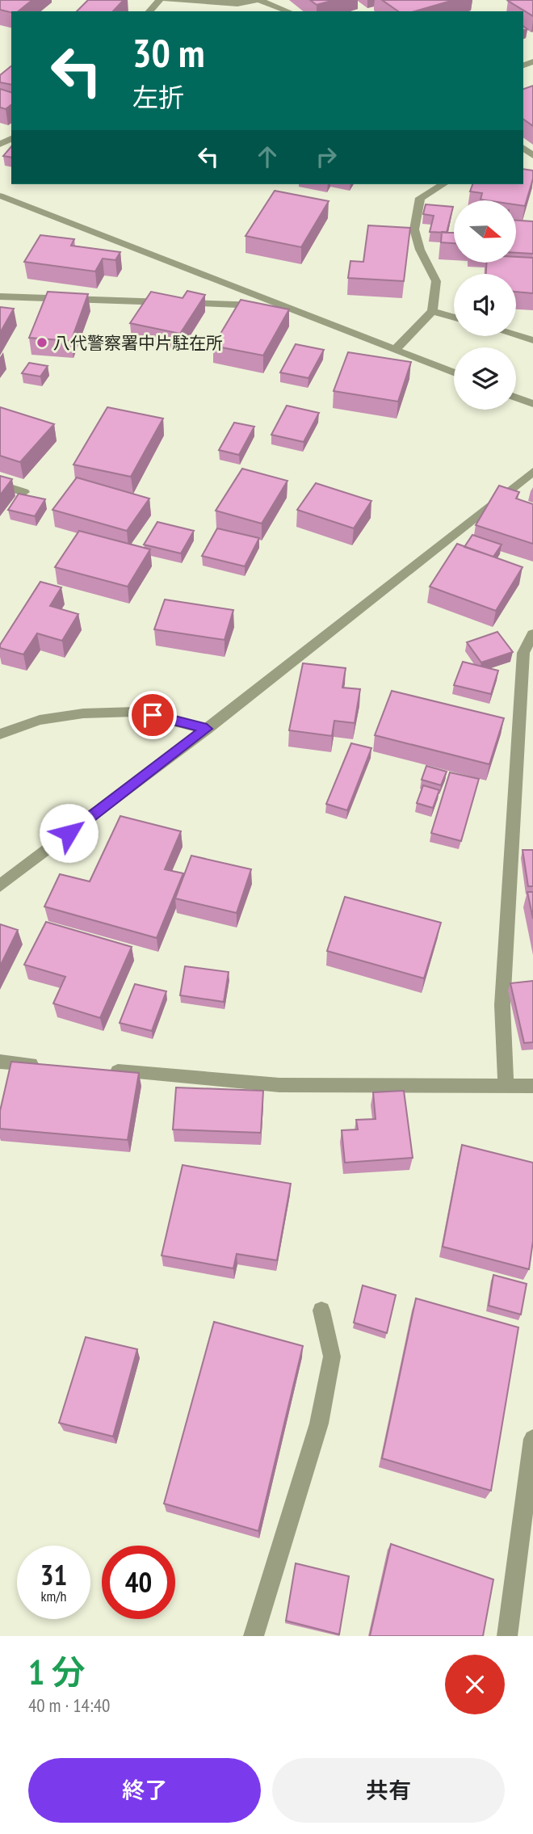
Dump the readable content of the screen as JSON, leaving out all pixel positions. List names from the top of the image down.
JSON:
{
  "places": ["八代警察署中片駐在所"],
  "north": "right",
  "page": {
    "turn": ["30 m", "左折"],
    "speed": "31 km/h",
    "limit": "40",
    "heading": ["1 分", "40 m · 14:40"],
    "buttons": ["終了", "共有"]
  }
}
